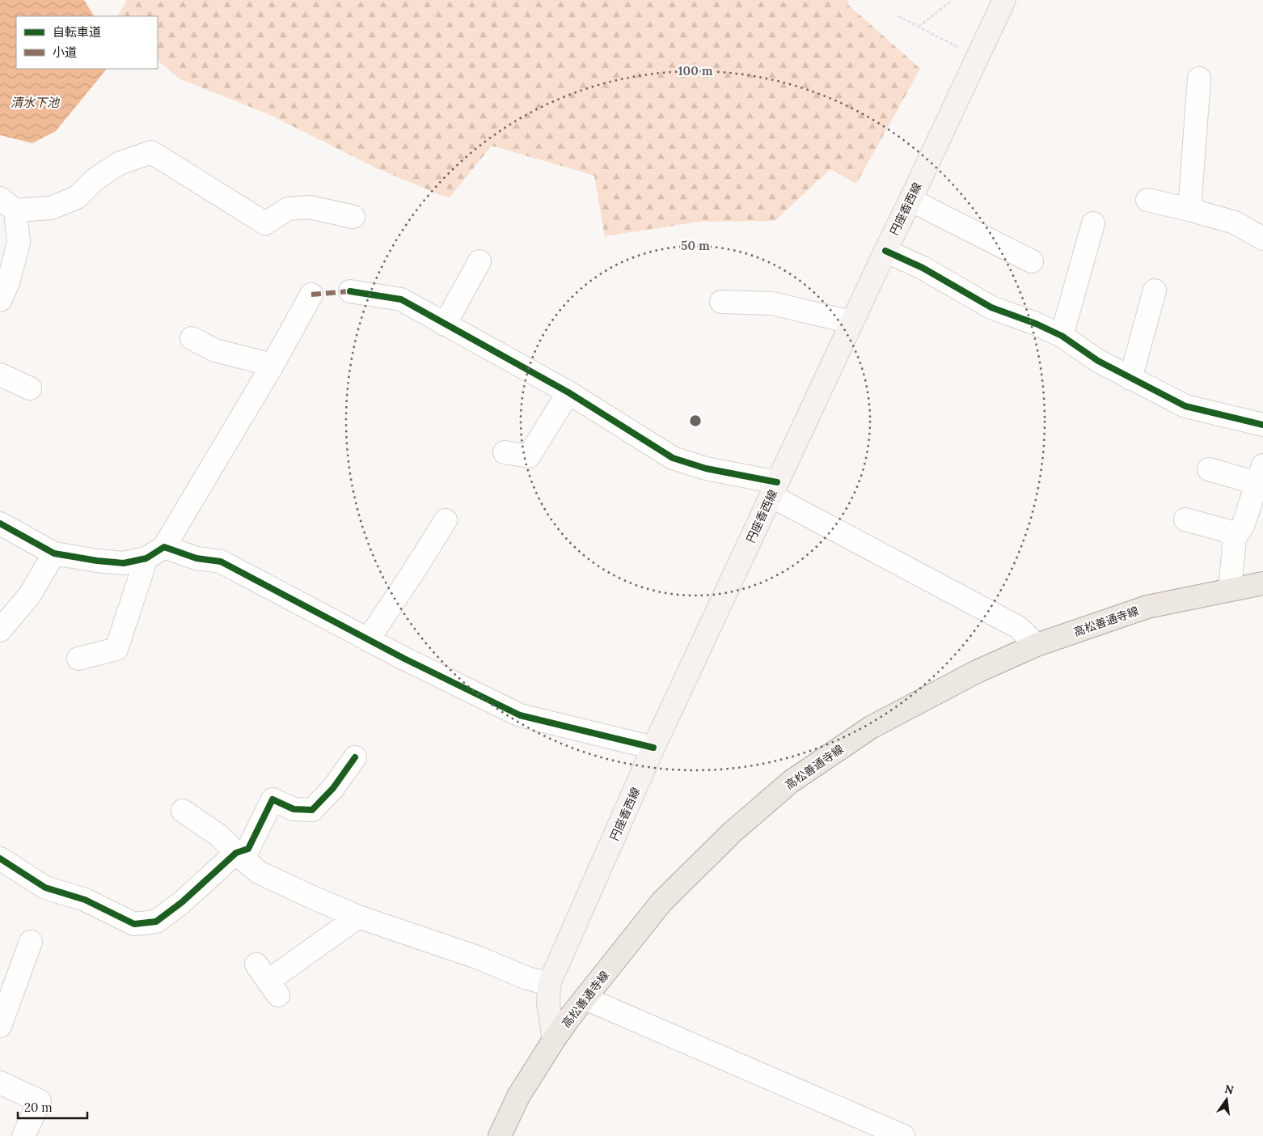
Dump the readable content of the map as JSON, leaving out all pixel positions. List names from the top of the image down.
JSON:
{
  "streets": {
    "main road": ["円座香西線", "高松善通寺線"]
  },
  "crossings": [
    ["円座香西線", "高松善通寺線"]
  ],
  "water": ["清水下池"],
  "legend": ["自転車道", "小道"],
  "scale_bar": "20 m",
  "north": "top",
  "rings": ["100 m", "50 m"]
}
